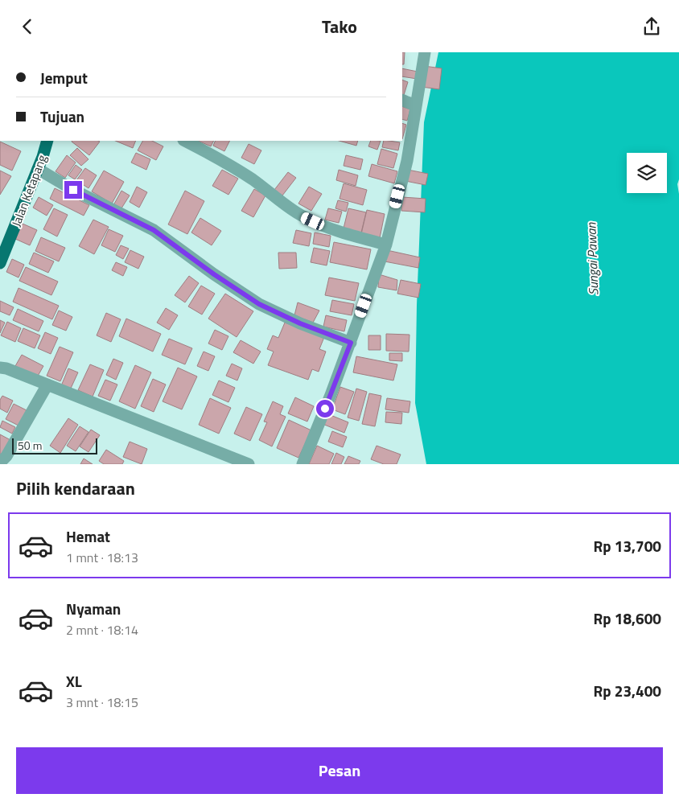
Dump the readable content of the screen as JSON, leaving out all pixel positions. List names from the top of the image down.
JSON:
{
  "streets": {
    "main road": ["Jalan Ketapang"]
  },
  "water": ["Sungai Pawan"],
  "scale_bar": "50 m",
  "page": {
    "header": "Tako",
    "banner": ["Jemput", "Tujuan"],
    "scale": "50 m",
    "heading": "Pilih kendaraan",
    "list": [
      {
        "name": "Hemat",
        "note": "1 mnt · 18:13",
        "value": "Rp 13,700"
      },
      {
        "name": "Nyaman",
        "note": "2 mnt · 18:14",
        "value": "Rp 18,600"
      },
      {
        "name": "XL",
        "note": "3 mnt · 18:15",
        "value": "Rp 23,400"
      }
    ],
    "buttons": "Pesan"
  }
}
